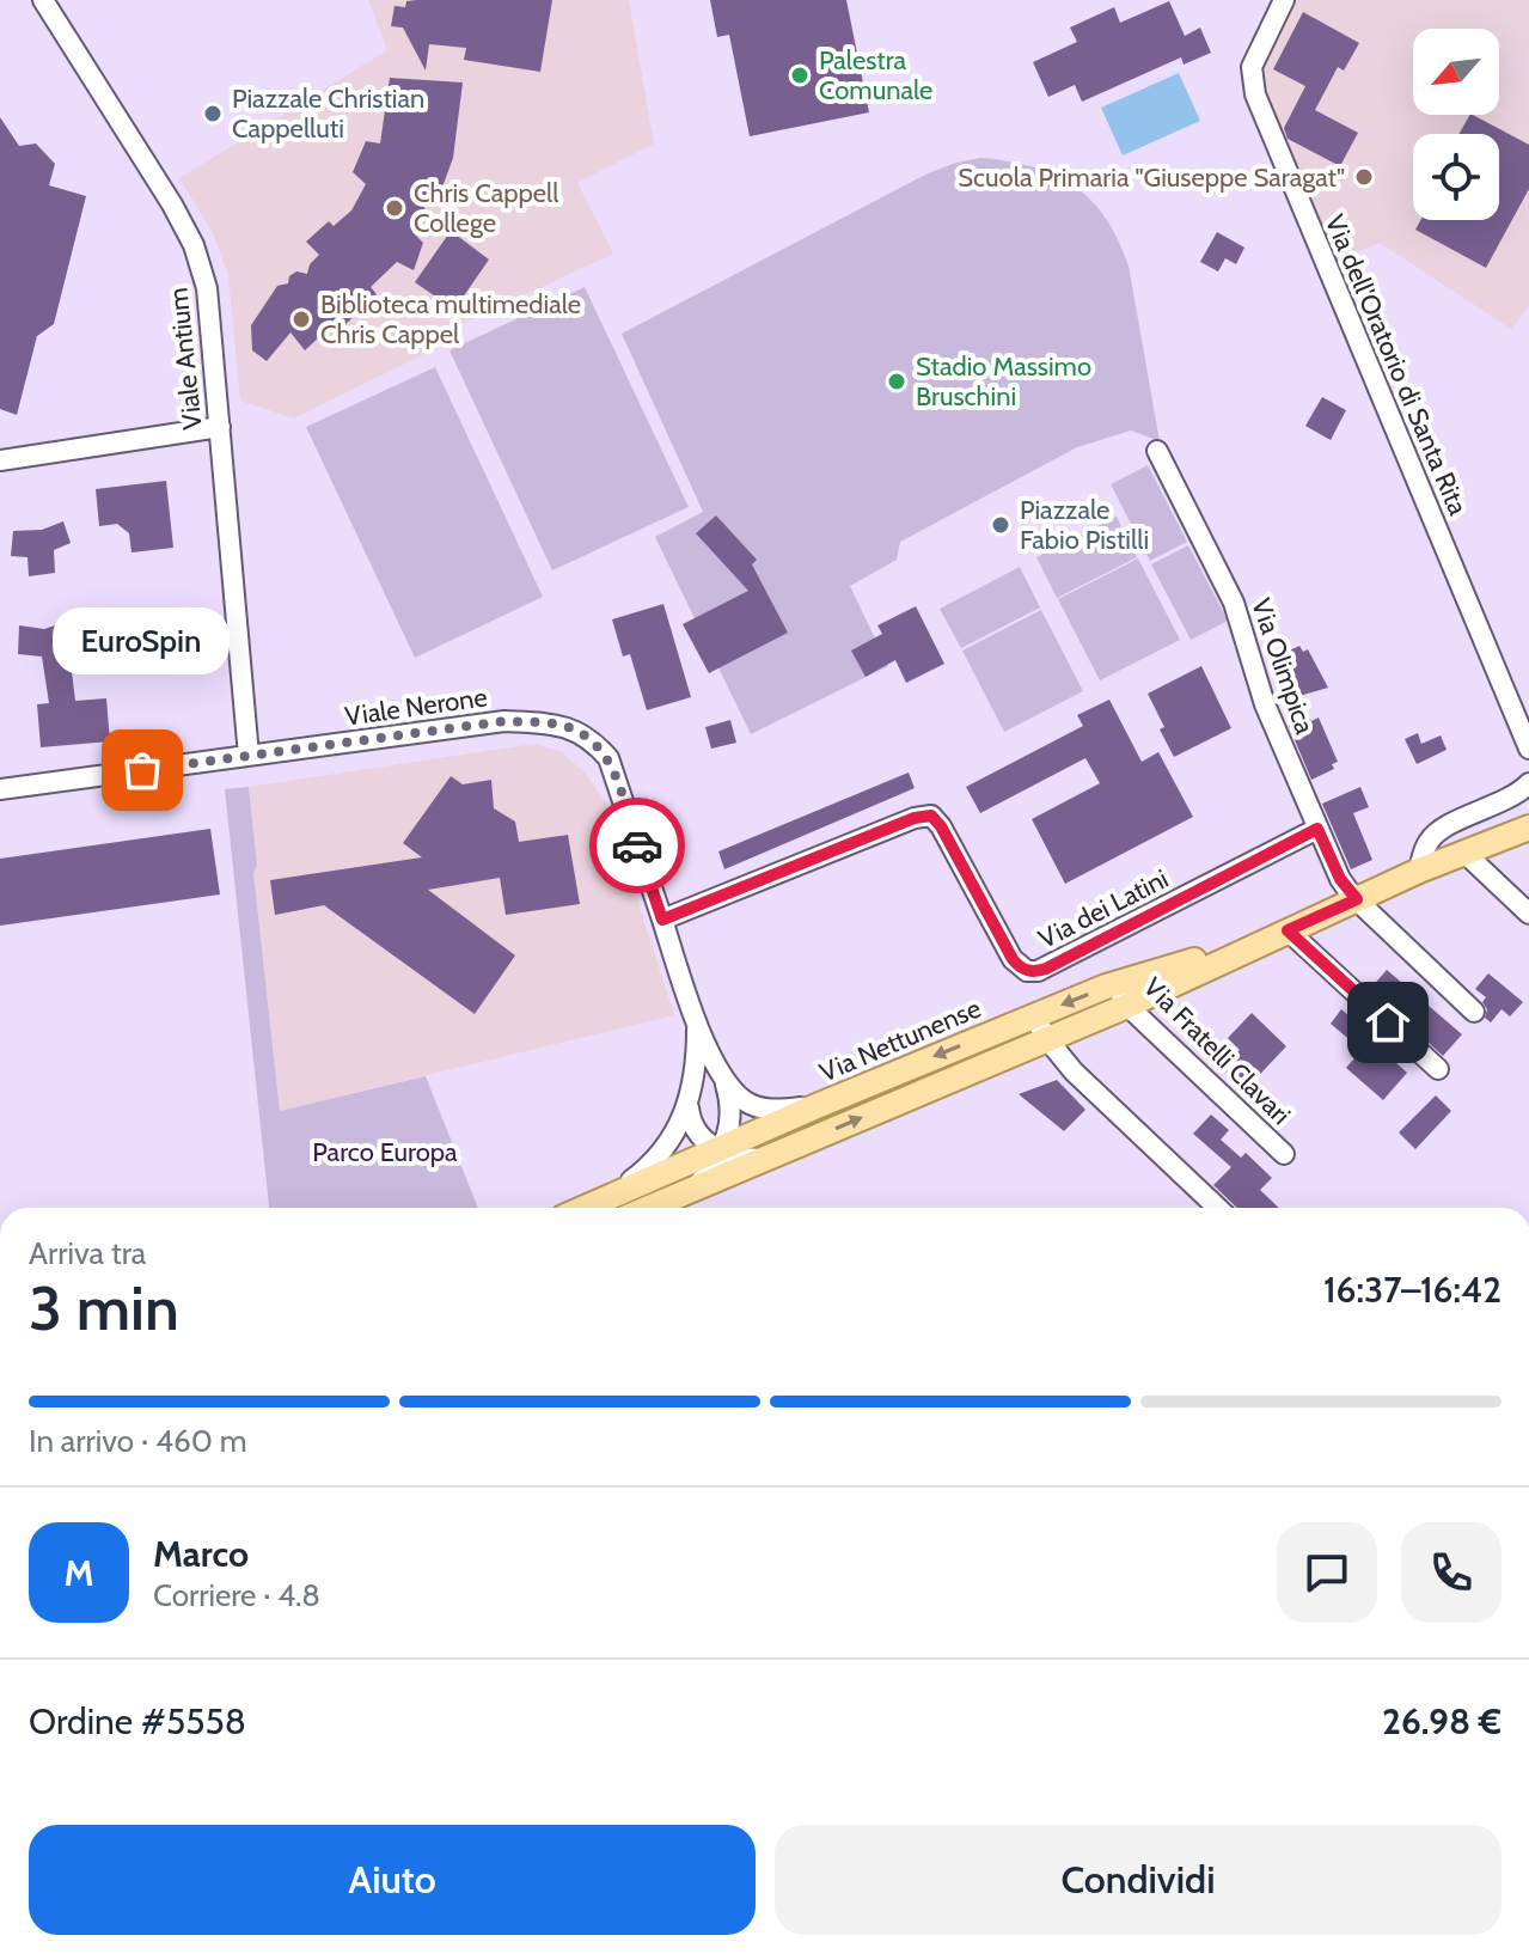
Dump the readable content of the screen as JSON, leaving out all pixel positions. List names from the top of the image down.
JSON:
{
  "streets": {
    "main road": ["Via Nettunense"],
    "street": [
      "Viale Antium",
      "Via dell'Oratorio di Santa Rita",
      "Via Olimpica",
      "Viale Nerone",
      "Via dei Latini",
      "Via Fratelli Clavari"
    ]
  },
  "crossings": [
    ["Viale Antium", "Viale Nerone"],
    ["Via Olimpica", "Via dei Latini"],
    ["Via Olimpica", "Via Nettunense"],
    ["Viale Nerone", "Via dei Latini"],
    ["Viale Nerone", "Via Nettunense"],
    ["Via Nettunense", "Via Fratelli Clavari"]
  ],
  "parks": ["Parco Europa"],
  "places": [
    "Palestra Comunale",
    "Piazzale Christian Cappelluti",
    "Scuola Primaria \"Giuseppe Saragat\"",
    "Chris Cappell College",
    "Biblioteca multimediale Chris Cappel",
    "Stadio Massimo Bruschini",
    "Piazzale Fabio Pistilli",
    "EuroSpin"
  ],
  "north": "bottom left",
  "page": {
    "bubble": "EuroSpin",
    "heading": ["3 min", "Arriva tra", "16:37–16:42"],
    "panel": [
      "Marco",
      "Corriere · 4.8",
      "Ordine #5558",
      "26.98 €"
    ],
    "bar": "In arrivo · 460 m",
    "round": "M",
    "buttons": ["Aiuto", "Condividi"]
  }
}
